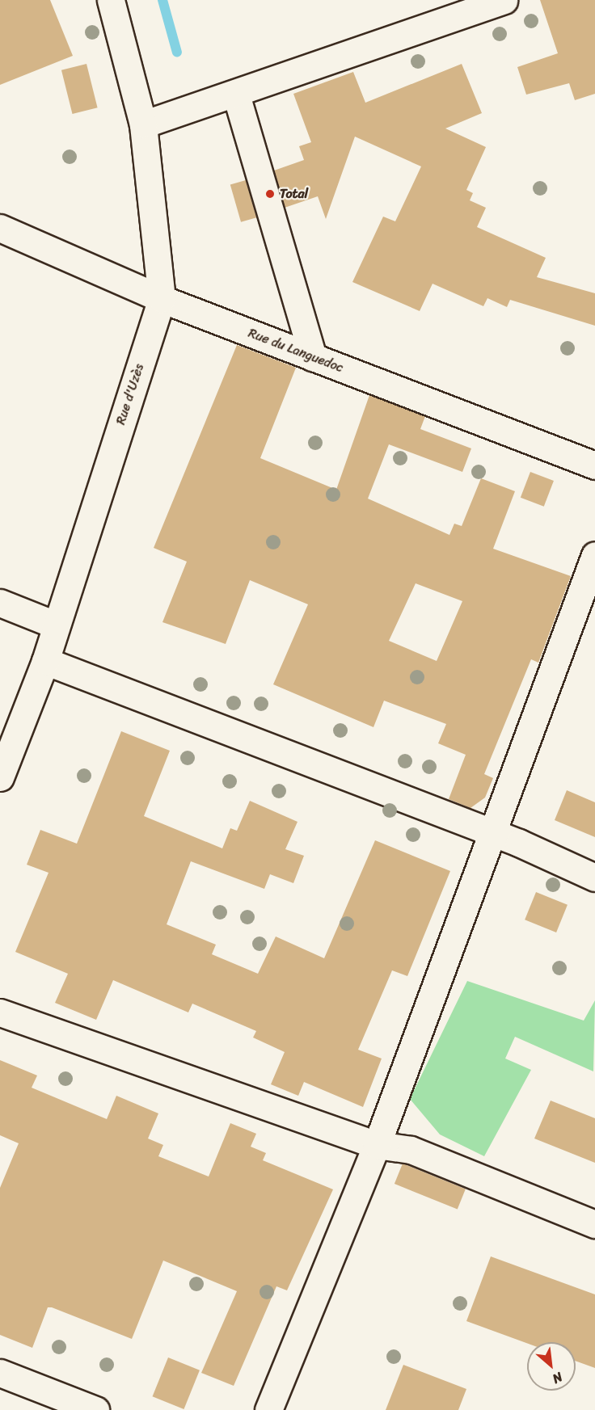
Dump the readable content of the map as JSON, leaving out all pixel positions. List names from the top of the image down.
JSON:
{
  "streets": {
    "street": ["Rue du Languedoc", "Rue d'Uzès"]
  },
  "crossings": [
    ["Rue du Languedoc", "Rue d'Uzès"]
  ],
  "places": ["Total"],
  "north": "bottom right"
}
